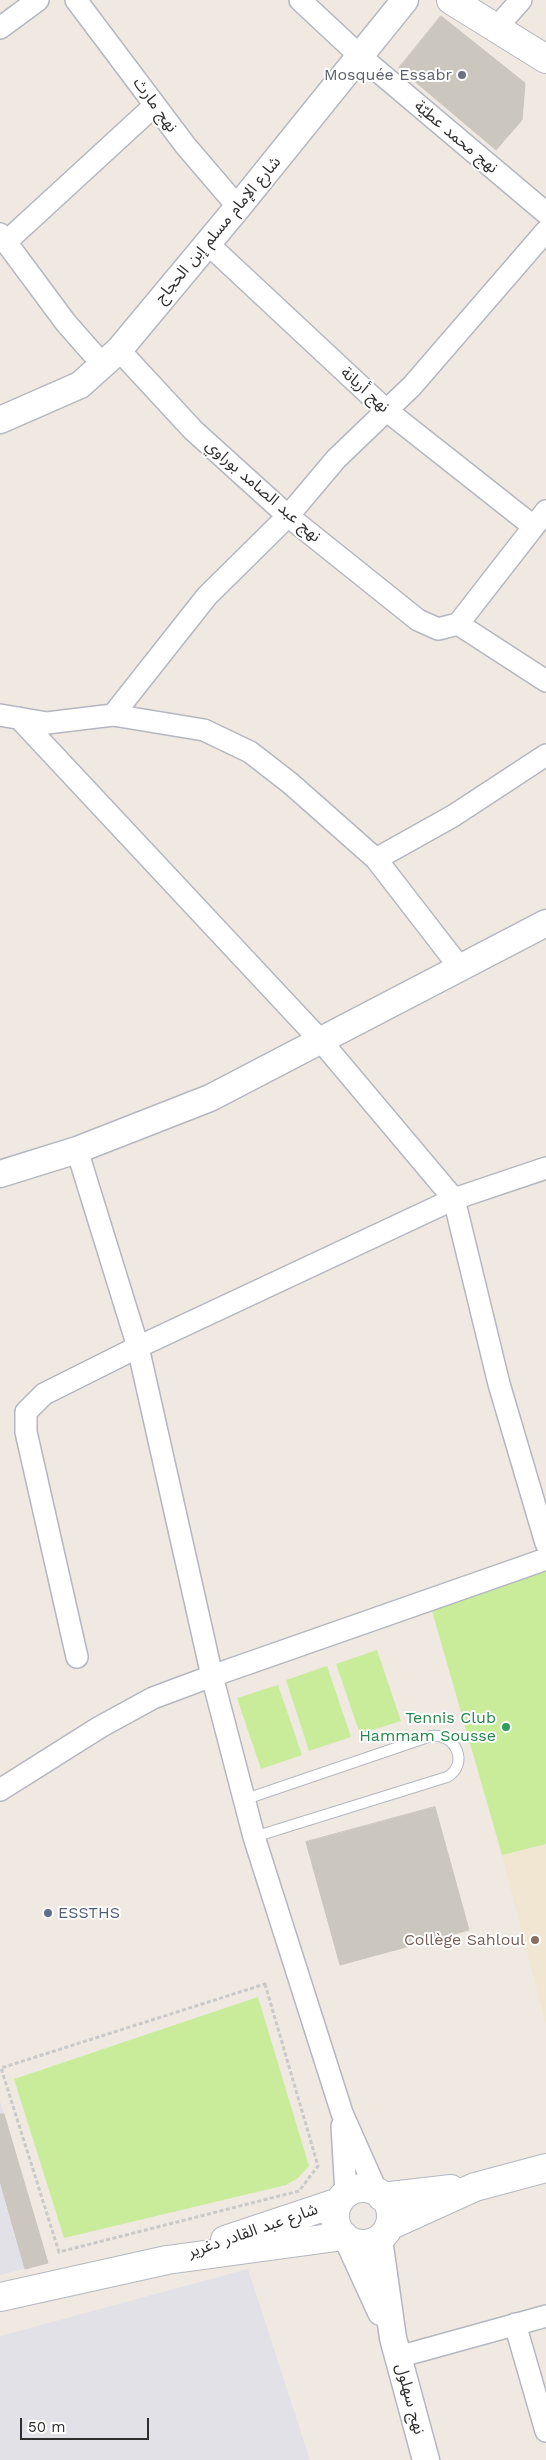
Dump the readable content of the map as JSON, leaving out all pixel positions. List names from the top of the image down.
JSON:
{
  "streets": {
    "main road": ["شارع عبد القادر دغرير"],
    "street": [
      "نهج مارث",
      "نهج محمد عطيّة",
      "شارع اﻹمام مسلم إبن الحجاج",
      "نهج أريانة",
      "نهج عبد الصامد بوراوي",
      "نهج سهلول"
    ]
  },
  "crossings": [
    ["نهج مارث", "شارع اﻹمام مسلم إبن الحجاج"],
    ["نهج محمد عطيّة", "شارع اﻹمام مسلم إبن الحجاج"],
    ["شارع اﻹمام مسلم إبن الحجاج", "نهج أريانة"],
    ["شارع اﻹمام مسلم إبن الحجاج", "نهج عبد الصامد بوراوي"],
    ["شارع عبد القادر دغرير", "نهج سهلول"]
  ],
  "places": [
    "Mosquée Essabr",
    "Tennis Club Hammam Sousse",
    "ESSTHS",
    "Collège Sahloul"
  ],
  "scale_bar": "50 m"
}
